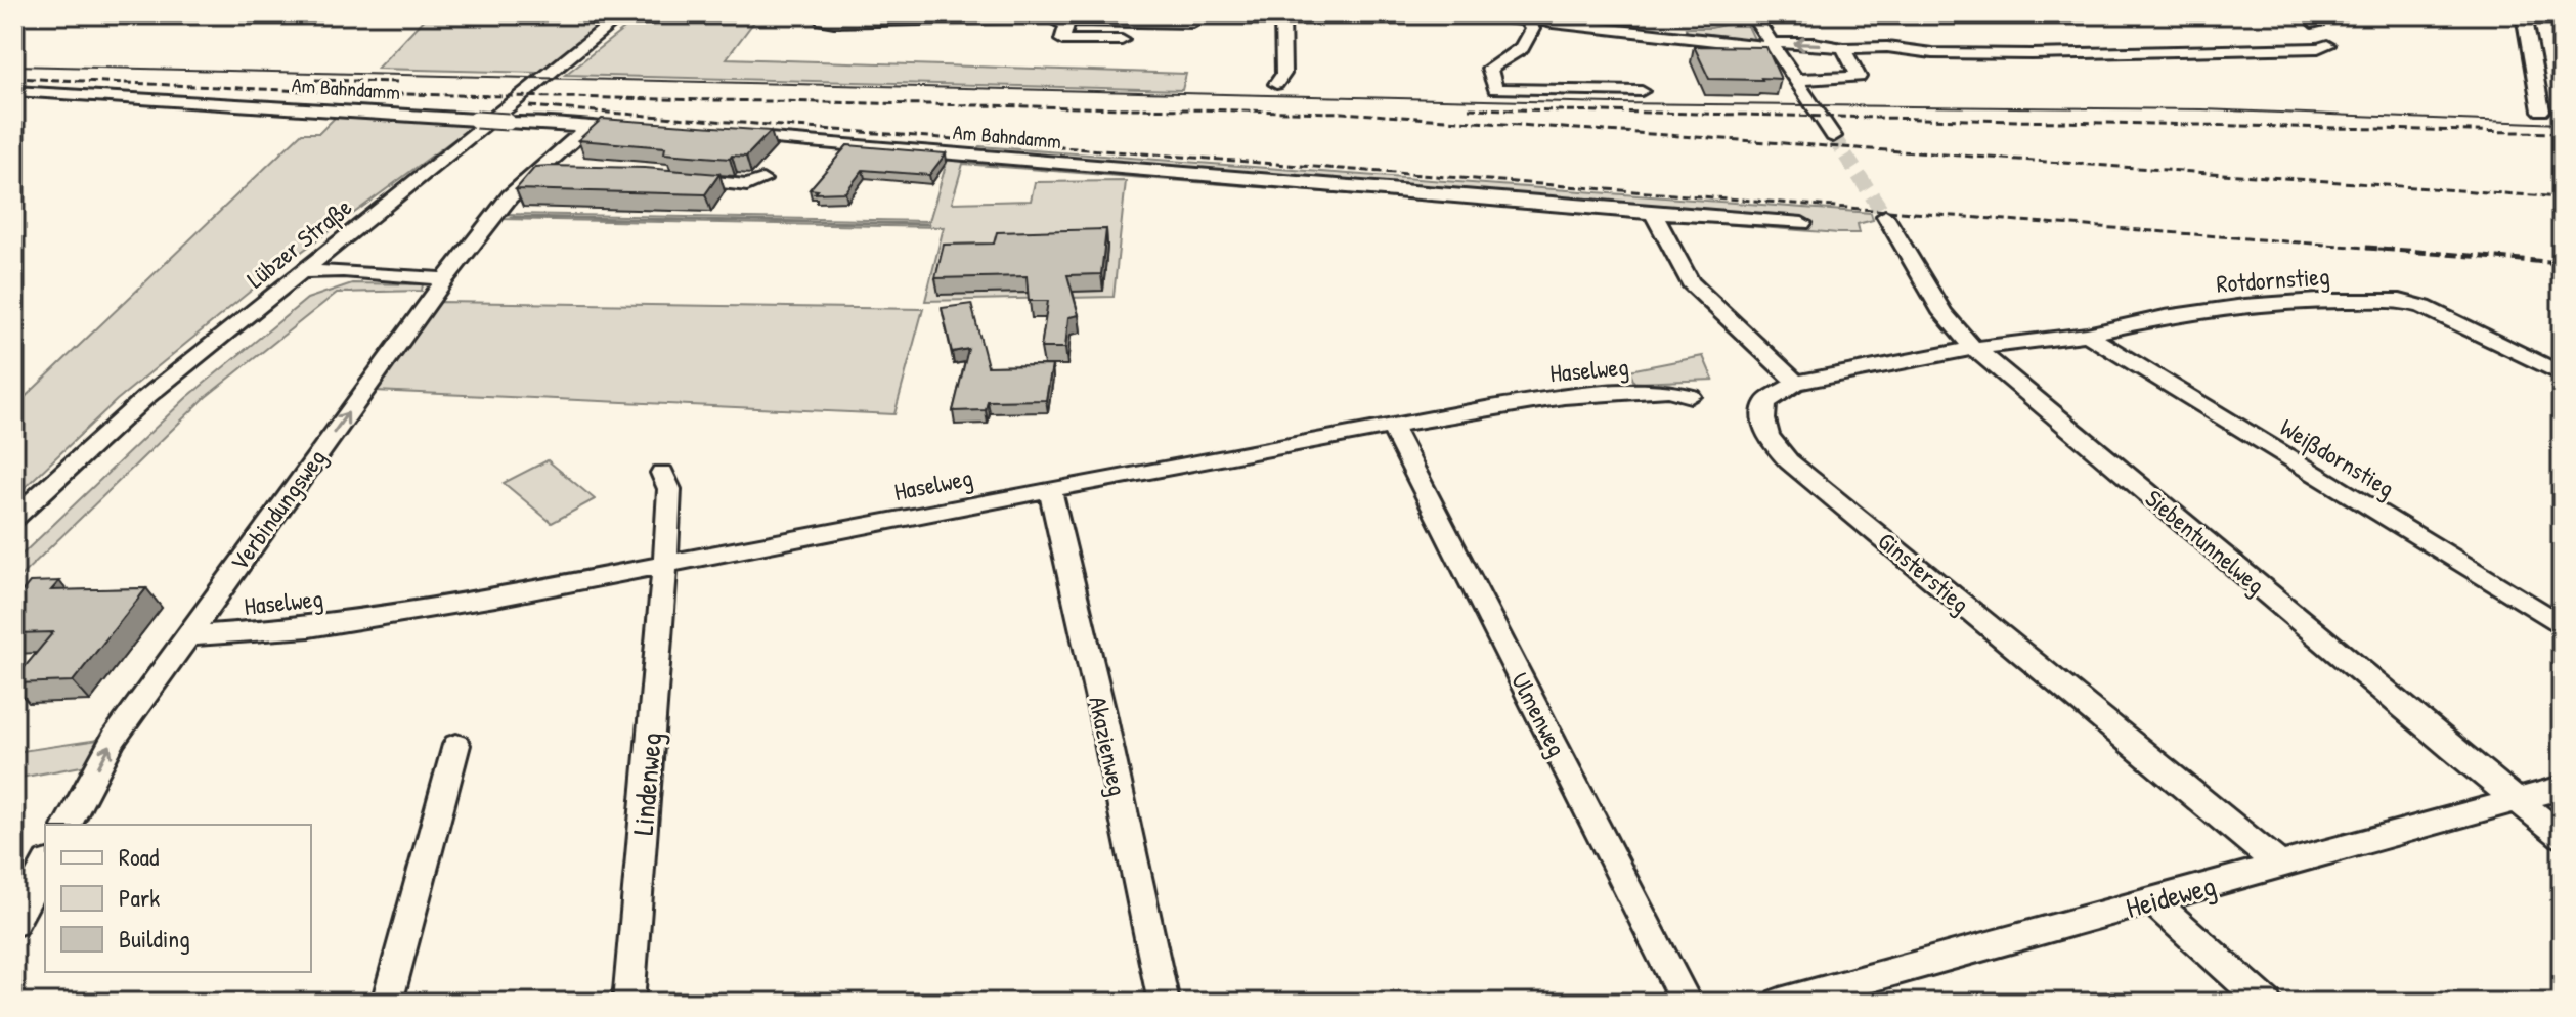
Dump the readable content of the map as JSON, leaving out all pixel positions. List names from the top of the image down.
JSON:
{
  "streets": {
    "street": [
      "Am Bahndamm",
      "Lübzer Straße",
      "Rotdornstieg",
      "Haselweg",
      "Weißdornstieg",
      "Verbindungsweg",
      "Siebentunnelweg",
      "Ginsterstieg",
      "Ulmenweg",
      "Akazienweg",
      "Lindenweg",
      "Heideweg"
    ]
  },
  "crossings": [
    ["Am Bahndamm", "Verbindungsweg"],
    ["Rotdornstieg", "Weißdornstieg"],
    ["Rotdornstieg", "Siebentunnelweg"],
    ["Rotdornstieg", "Ginsterstieg"],
    ["Haselweg", "Verbindungsweg"],
    ["Haselweg", "Ulmenweg"],
    ["Haselweg", "Akazienweg"],
    ["Haselweg", "Lindenweg"],
    ["Siebentunnelweg", "Ginsterstieg"],
    ["Siebentunnelweg", "Heideweg"],
    ["Ginsterstieg", "Heideweg"]
  ],
  "one_way": ["Verbindungsweg"],
  "legend": ["Road", "Park", "Building"]
}
